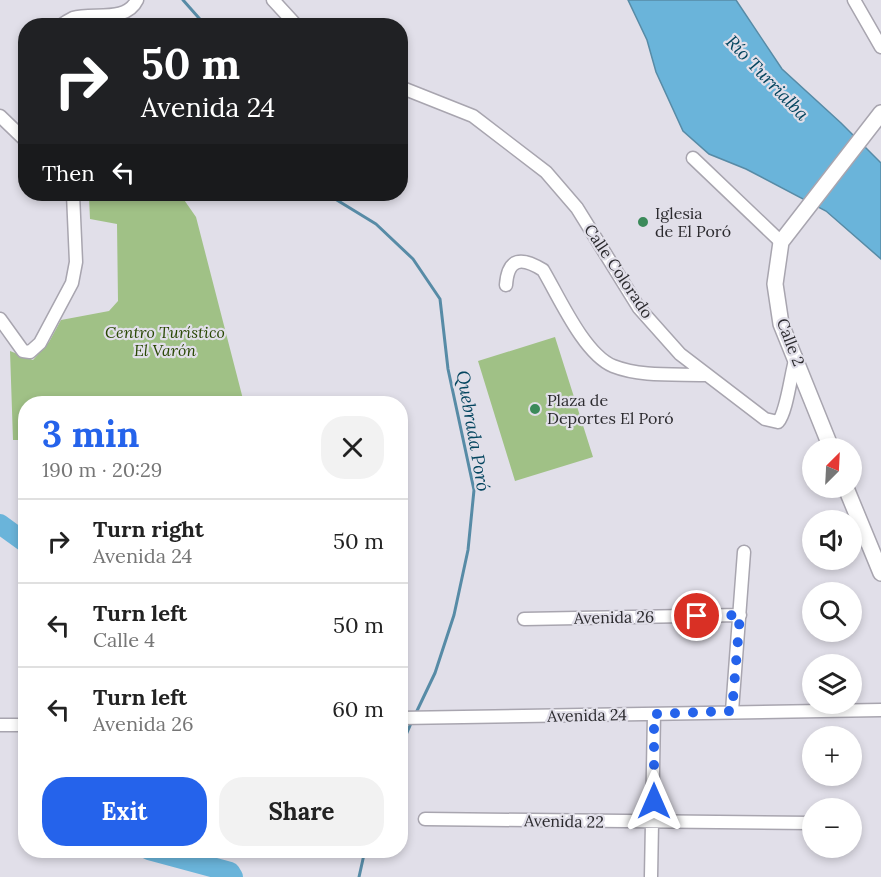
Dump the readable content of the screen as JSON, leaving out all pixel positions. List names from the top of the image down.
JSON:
{
  "streets": {
    "main road": ["Calle 2"],
    "street": [
      "Calle Colorado",
      "Avenida 26",
      "Avenida 24",
      "Avenida 22"
    ]
  },
  "crossings": [
    ["Calle Colorado", "Calle 2"]
  ],
  "water": ["Río Turrialba", "Quebrada Poró"],
  "parks": ["Centro Turístico El Varón"],
  "places": ["Iglesia de El Poró", "Plaza de Deportes El Poró"],
  "north": "top right",
  "page": {
    "turn": ["50 m", "Avenida 24"],
    "then": "Then",
    "heading": ["3 min", "190 m · 20:29"],
    "map_buttons": ["+", "−"],
    "list": [
      {
        "name": "Turn right",
        "note": "Avenida 24",
        "value": "50 m"
      },
      {
        "name": "Turn left",
        "note": "Calle 4",
        "value": "50 m"
      },
      {
        "name": "Turn left",
        "note": "Avenida 26",
        "value": "60 m"
      }
    ],
    "buttons": ["Exit", "Share"]
  }
}
